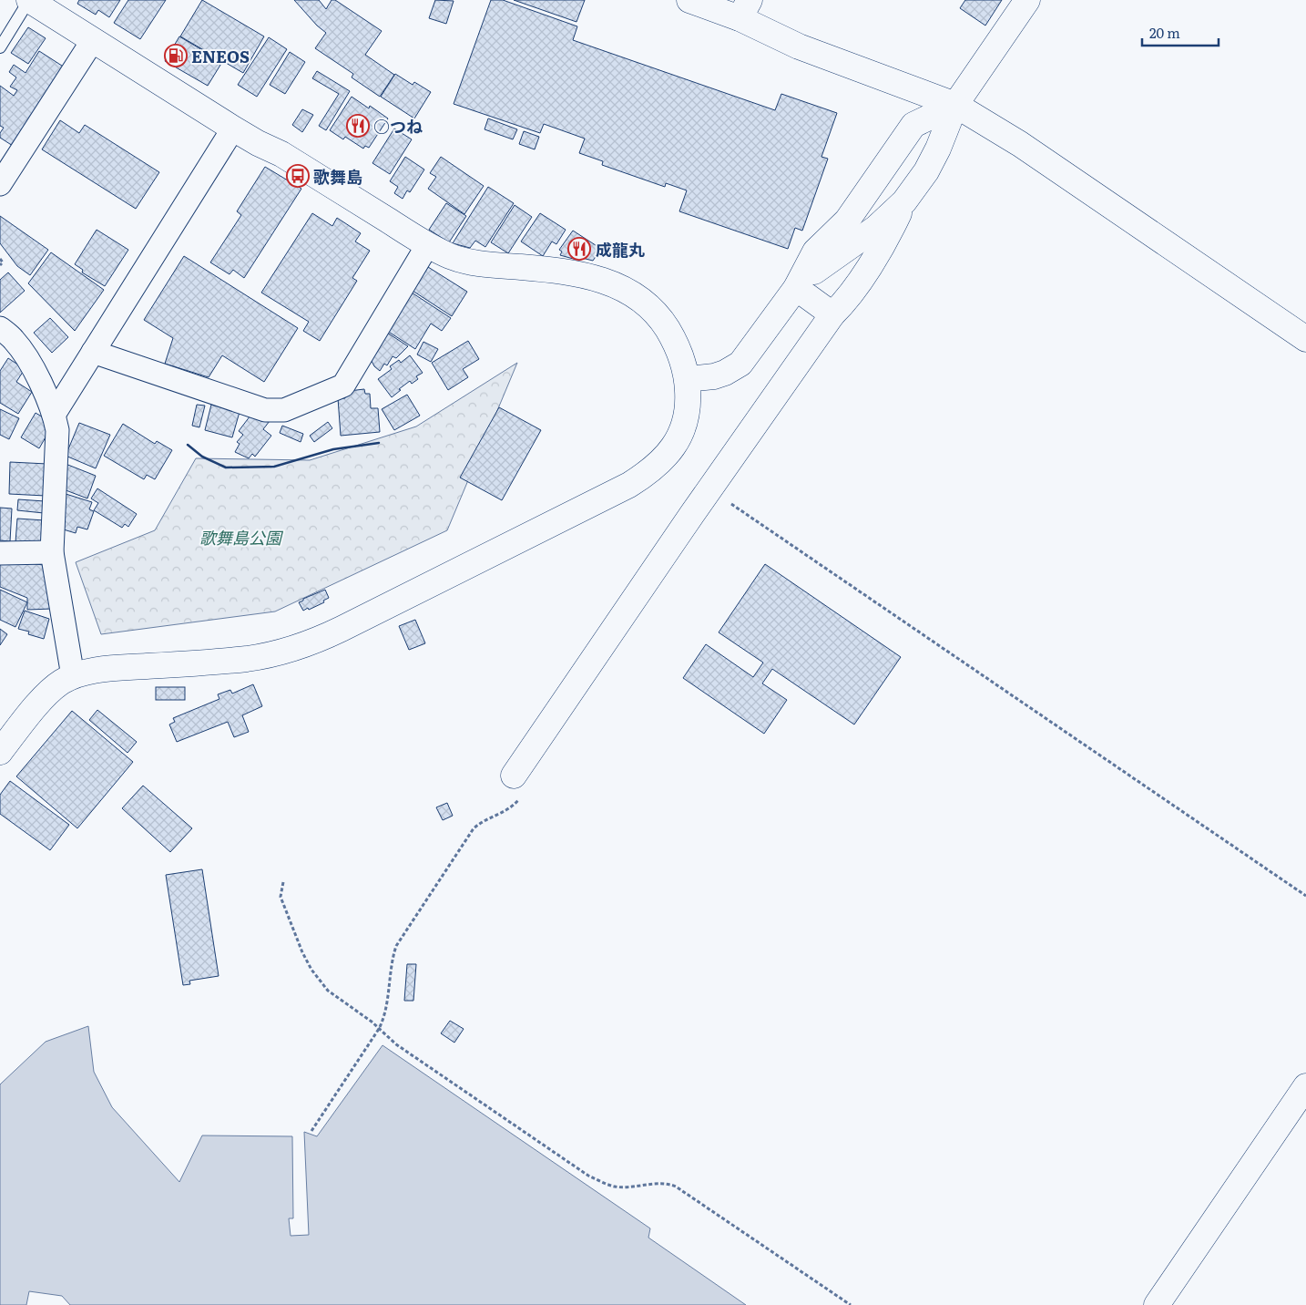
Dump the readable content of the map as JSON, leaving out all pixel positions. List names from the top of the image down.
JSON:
{
  "parks": ["歌舞島公園"],
  "places": {
    "fuel station": ["ENEOS"],
    "restaurant": ["○つね", "成龍丸"],
    "bus stop": ["歌舞島"]
  },
  "scale_bar": "20 m"
}
